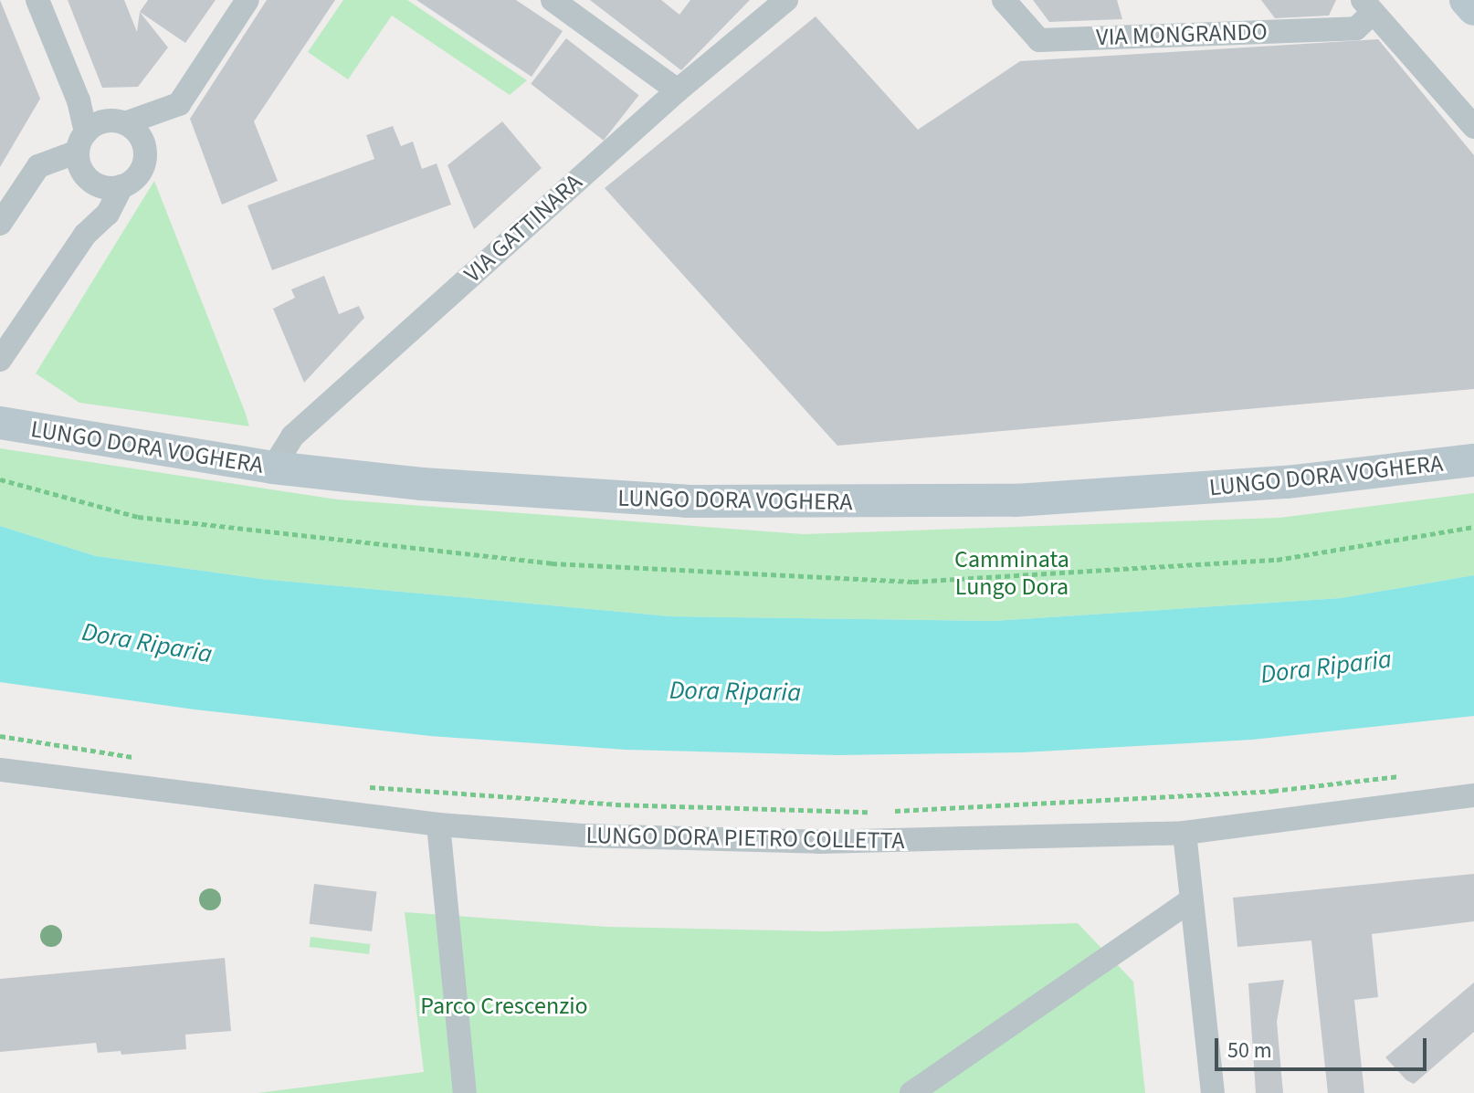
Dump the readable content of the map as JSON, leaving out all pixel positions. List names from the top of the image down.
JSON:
{
  "streets": {
    "street": [
      "VIA MONGRANDO",
      "VIA GATTINARA",
      "LUNGO DORA VOGHERA",
      "LUNGO DORA PIETRO COLLETTA"
    ]
  },
  "crossings": [
    ["VIA GATTINARA", "LUNGO DORA VOGHERA"]
  ],
  "water": ["Dora Riparia"],
  "parks": ["Camminata Lungo Dora", "Parco Crescenzio"],
  "scale_bar": "50 m"
}
